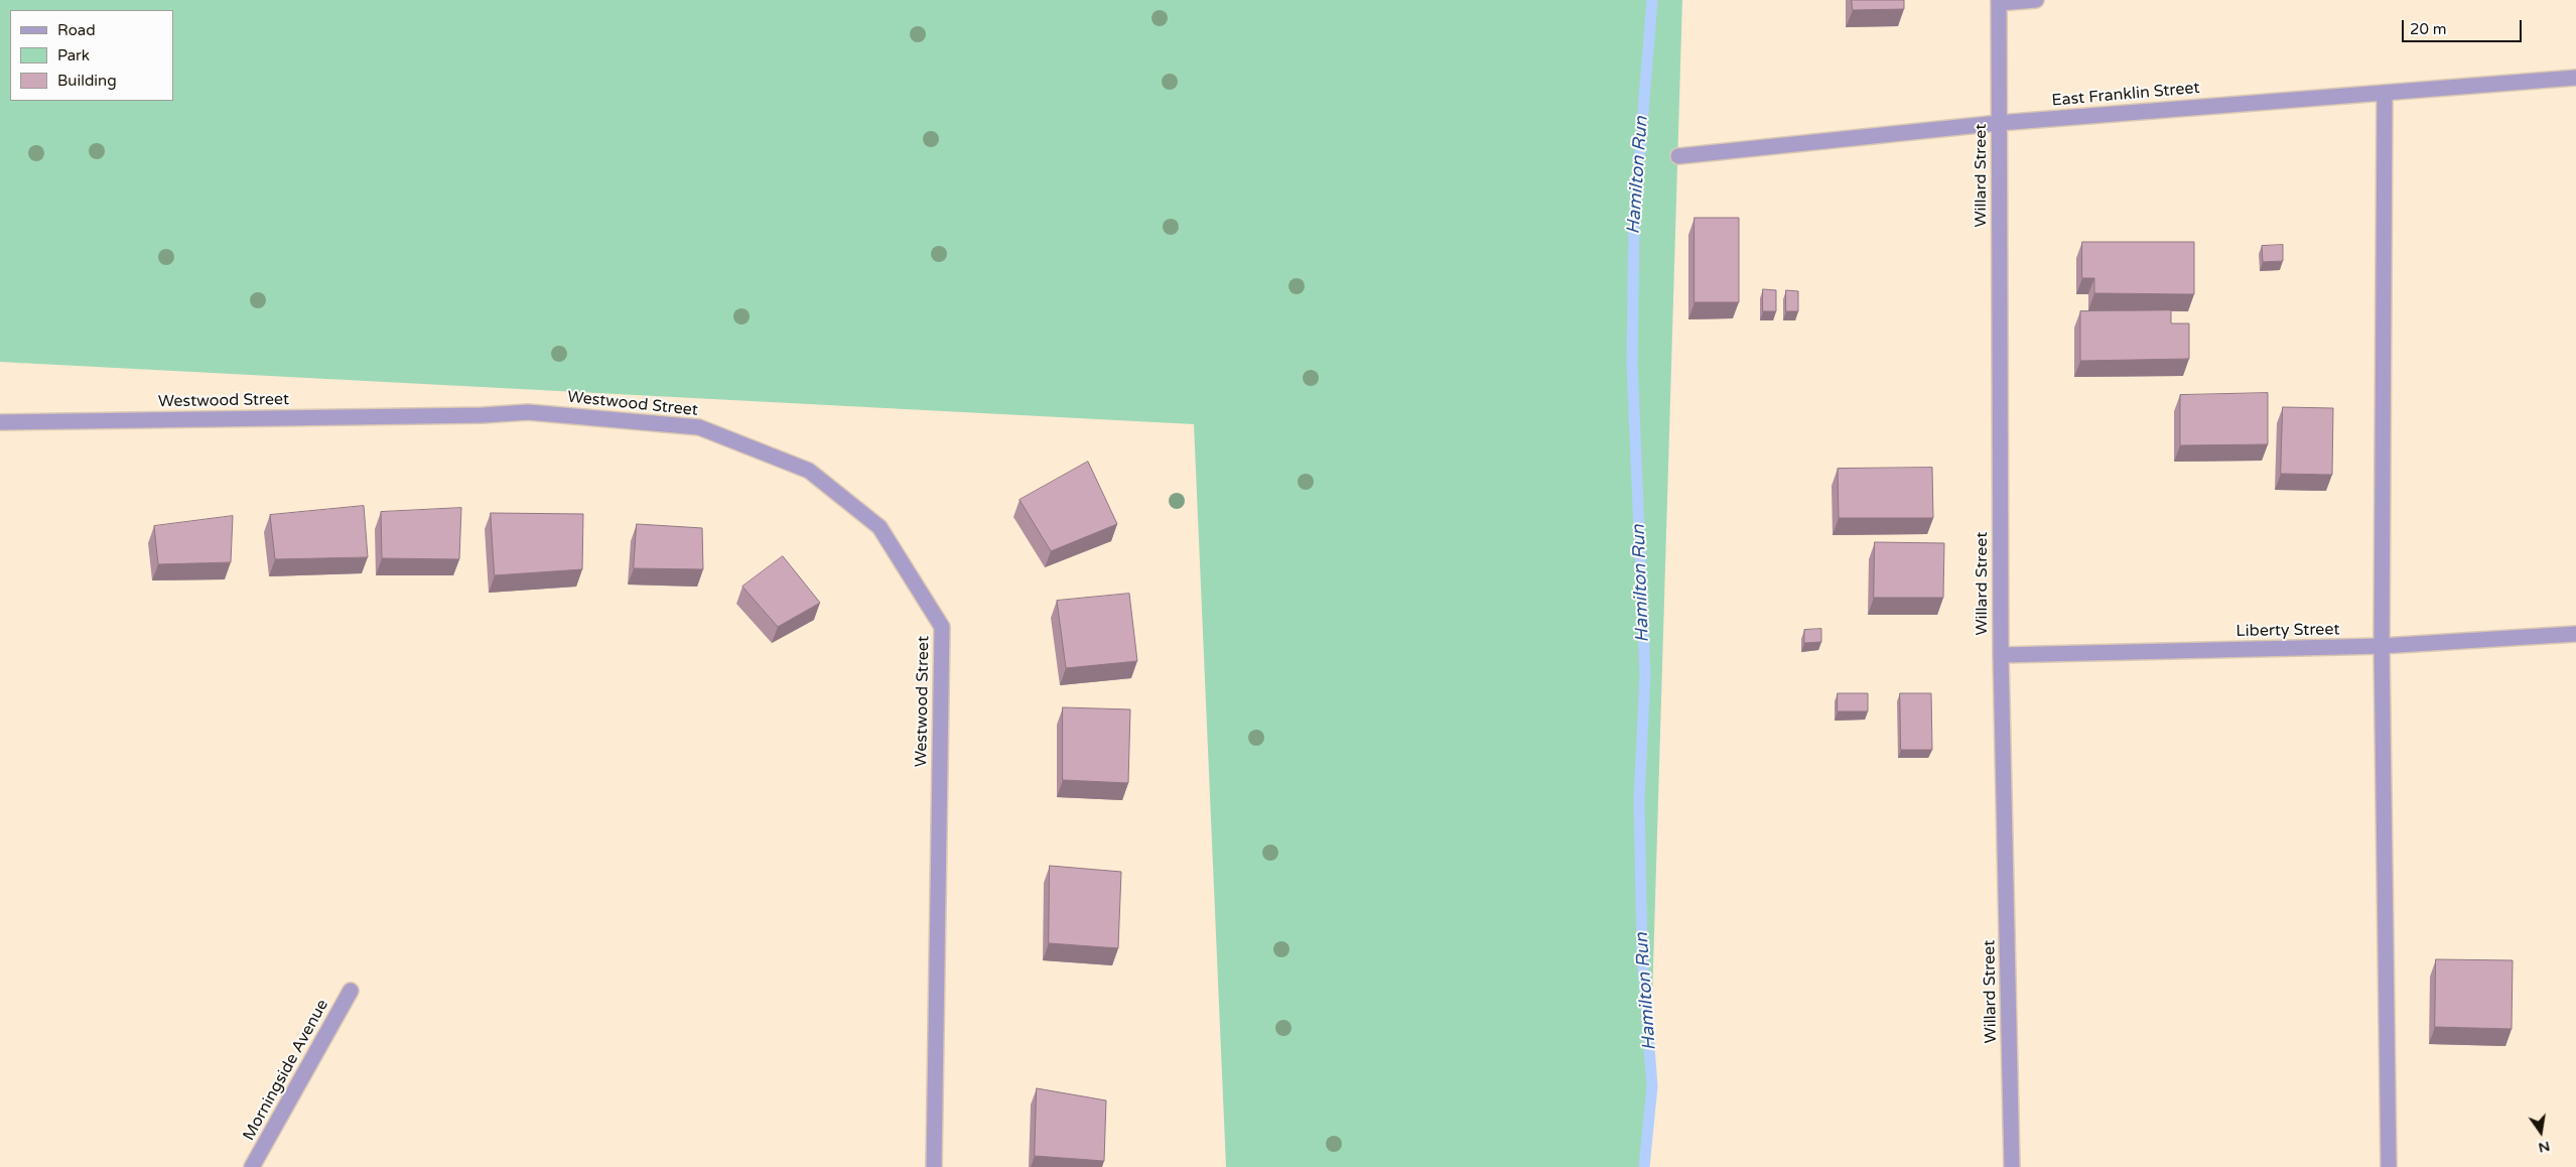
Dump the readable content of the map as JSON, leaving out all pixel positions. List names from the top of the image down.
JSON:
{
  "streets": {
    "street": [
      "East Franklin Street",
      "Willard Street",
      "Westwood Street",
      "Liberty Street",
      "Morningside Avenue"
    ]
  },
  "crossings": [
    ["East Franklin Street", "Willard Street"],
    ["Willard Street", "Liberty Street"]
  ],
  "water": ["Hamilton Run"],
  "legend": ["Road", "Park", "Building"],
  "scale_bar": "20 m",
  "north": "bottom"
}
